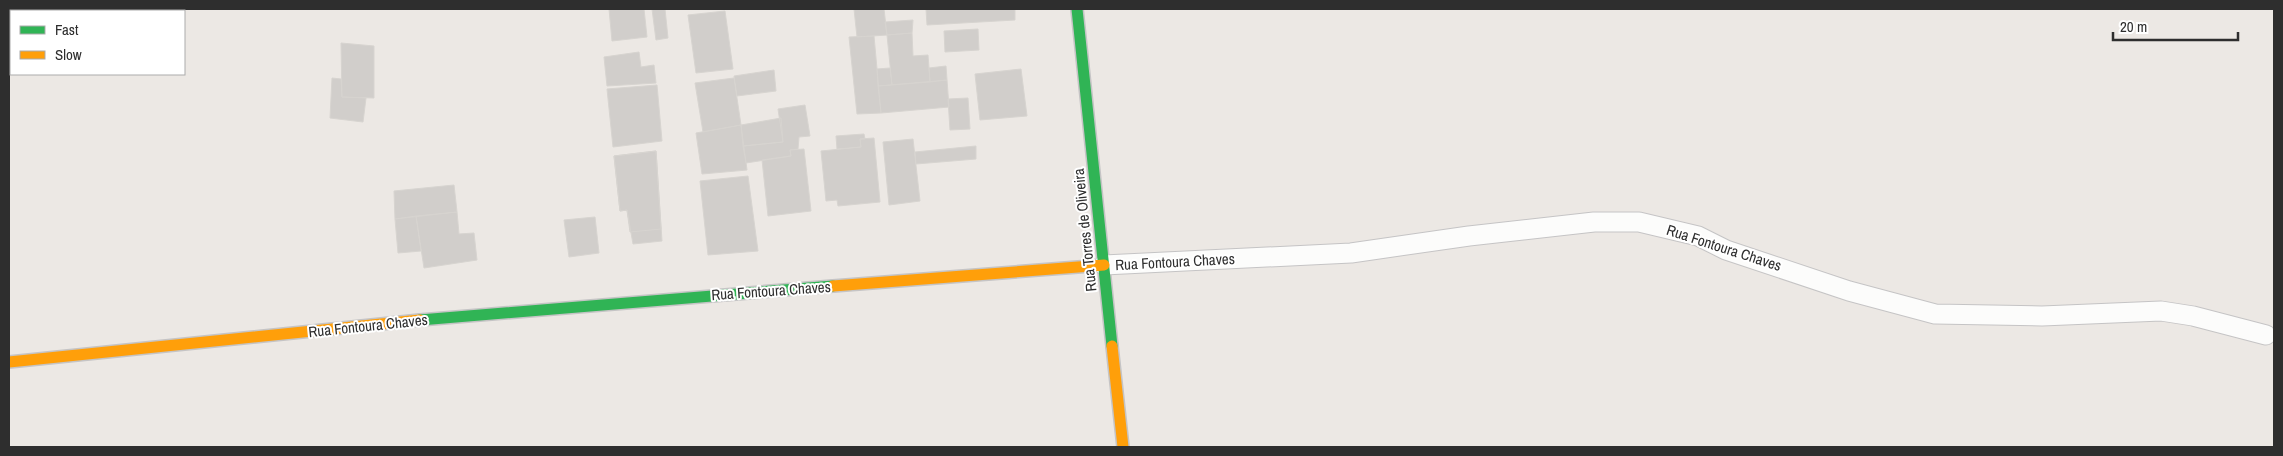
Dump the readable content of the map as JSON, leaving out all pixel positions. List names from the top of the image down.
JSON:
{
  "streets": {
    "street": ["Rua Torres de Oliveira", "Rua Fontoura Chaves"]
  },
  "crossings": [
    ["Rua Torres de Oliveira", "Rua Fontoura Chaves"]
  ],
  "legend": ["Fast", "Slow"],
  "scale_bar": "20 m"
}
